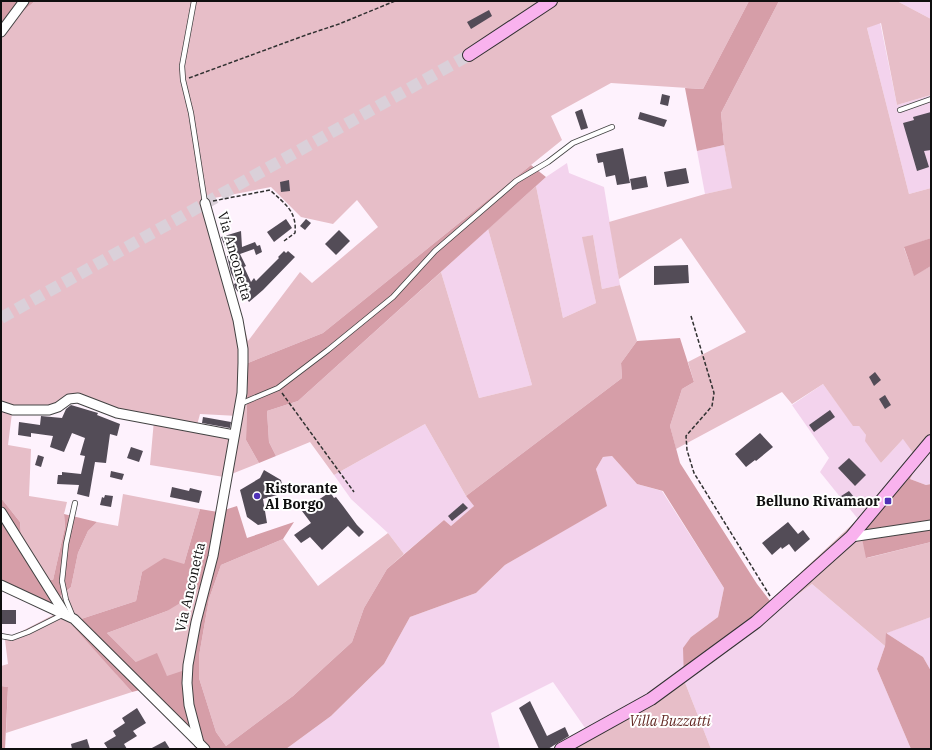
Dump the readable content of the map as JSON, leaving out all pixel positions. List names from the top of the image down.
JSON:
{
  "streets": {
    "street": ["Via Anconetta"]
  },
  "parks": ["Villa Buzzatti"],
  "places": {
    "other": ["Ristorante Al Borgo"],
    "transit": ["Belluno Rivamaor"]
  }
}
